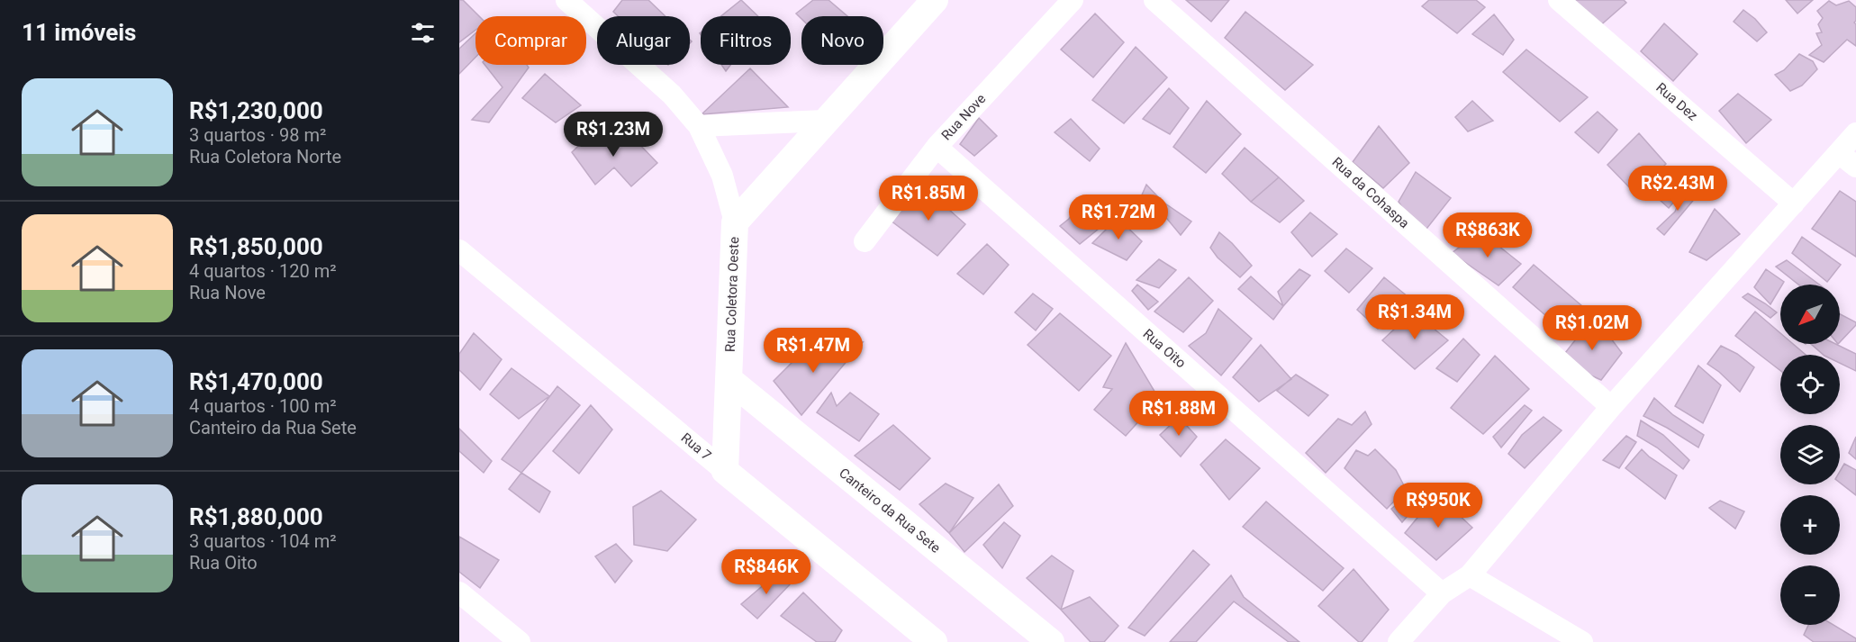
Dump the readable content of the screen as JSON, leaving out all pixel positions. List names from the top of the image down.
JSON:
{
  "streets": {
    "street": [
      "Rua Dez",
      "Rua Nove",
      "Rua da Cohaspa",
      "Rua Coletora Oeste",
      "Rua Oito",
      "Rua 7",
      "Canteiro da Rua Sete"
    ]
  },
  "crossings": [
    ["Rua Nove", "Rua Oito"],
    ["Rua Coletora Oeste", "Rua 7"],
    ["Rua Coletora Oeste", "Canteiro da Rua Sete"]
  ],
  "north": "bottom left",
  "page": {
    "heading": "11 imóveis",
    "chip": [
      "Comprar",
      "Alugar",
      "Filtros",
      "Novo"
    ],
    "list": [
      {
        "name": "R$1,230,000",
        "note": "3 quartos · 98 m² · Rua Coletora Norte"
      },
      {
        "name": "R$1,850,000",
        "note": "4 quartos · 120 m² · Rua Nove"
      },
      {
        "name": "R$1,470,000",
        "note": "4 quartos · 100 m² · Canteiro da Rua Sete"
      },
      {
        "name": "R$1,880,000",
        "note": "3 quartos · 104 m² · Rua Oito"
      }
    ],
    "price": [
      "R$1.23M",
      "R$2.43M",
      "R$1.85M",
      "R$1.72M",
      "R$863K",
      "R$1.34M",
      "R$1.02M",
      "R$1.47M",
      "R$1.88M",
      "R$950K",
      "R$846K"
    ],
    "map_buttons": ["+", "−"]
  }
}
